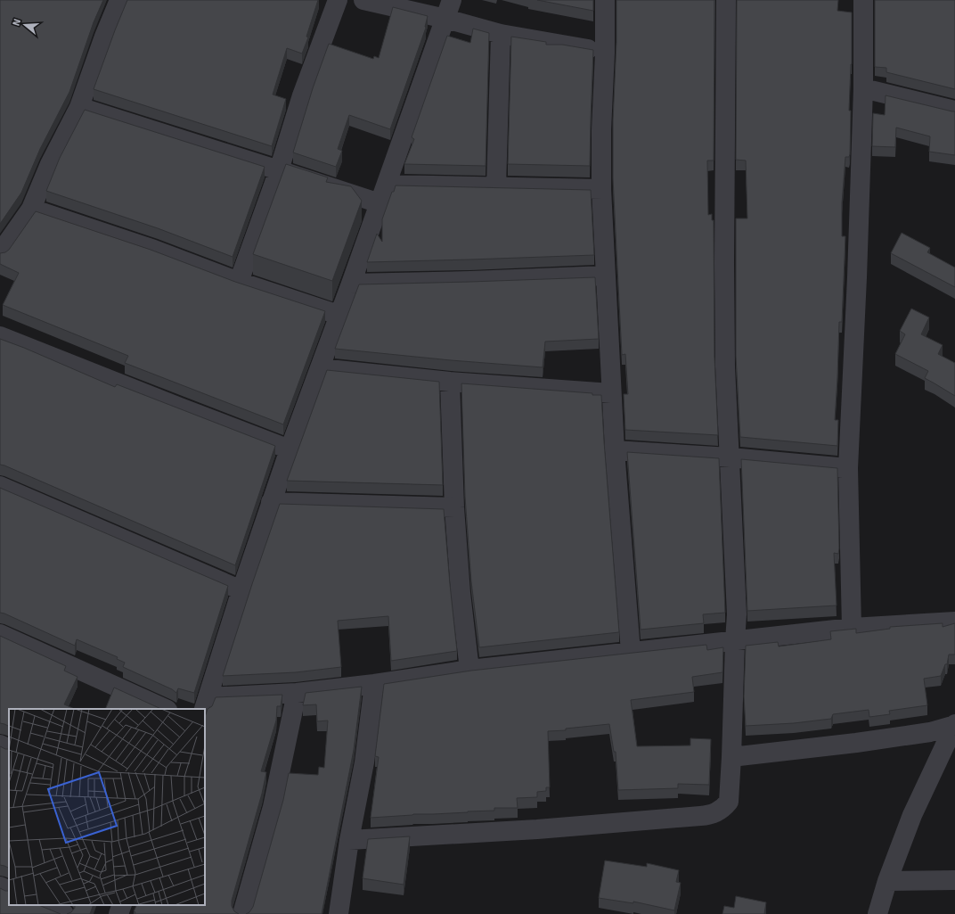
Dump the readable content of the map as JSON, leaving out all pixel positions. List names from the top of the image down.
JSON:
{
  "north": "left"
}
